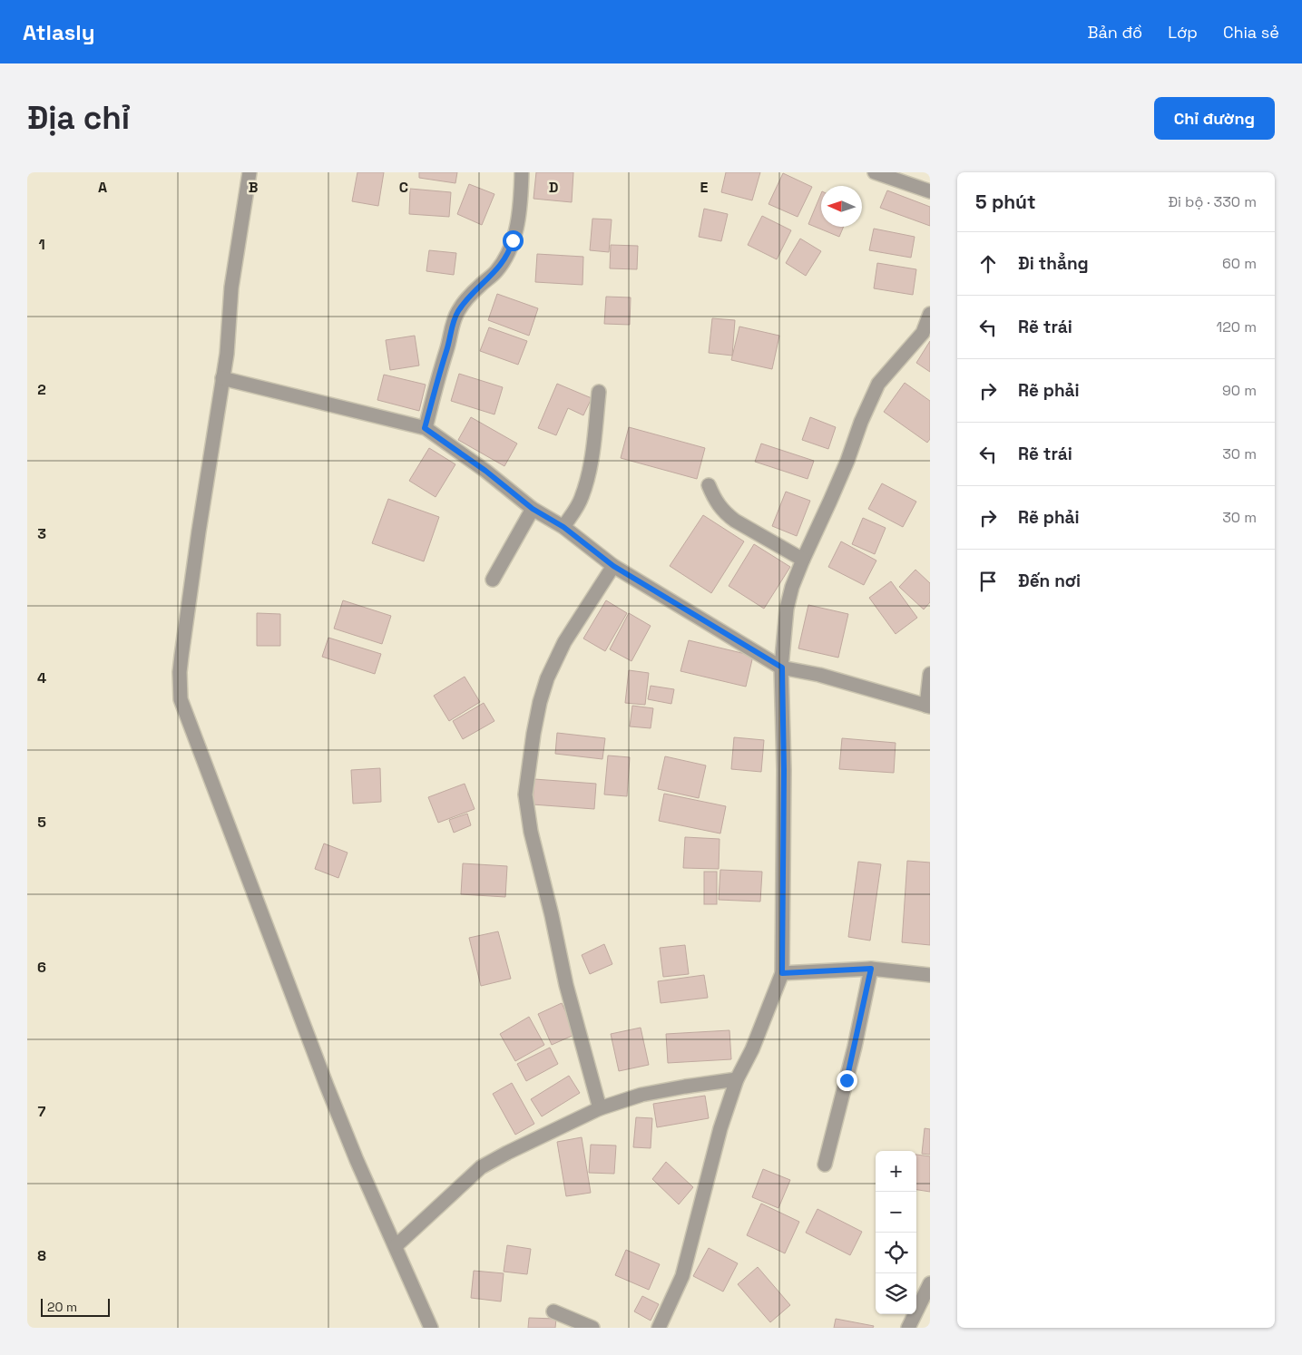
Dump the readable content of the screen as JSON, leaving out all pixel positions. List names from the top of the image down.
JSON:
{
  "scale_bar": "20 m",
  "north": "left",
  "page": {
    "header": "Atlasly",
    "nav": ["Bản đồ", "Lớp", "Chia sẻ"],
    "buttons": "Chỉ đường",
    "title": "Địa chỉ",
    "heading": ["5 phút", "Đi bộ · 330 m"],
    "list": [
      ["Đi thẳng", "60 m"],
      ["Rẽ trái", "120 m"],
      ["Rẽ phải", "90 m"],
      ["Rẽ trái", "30 m"],
      ["Rẽ phải", "30 m"],
      "Đến nơi"
    ],
    "map_buttons": ["+", "−"],
    "scale": "20 m"
  },
  "grid": {
    "columns": [
      "A",
      "B",
      "C",
      "D",
      "E"
    ],
    "rows": [
      "1",
      "2",
      "3",
      "4",
      "5",
      "6",
      "7",
      "8"
    ]
  }
}
